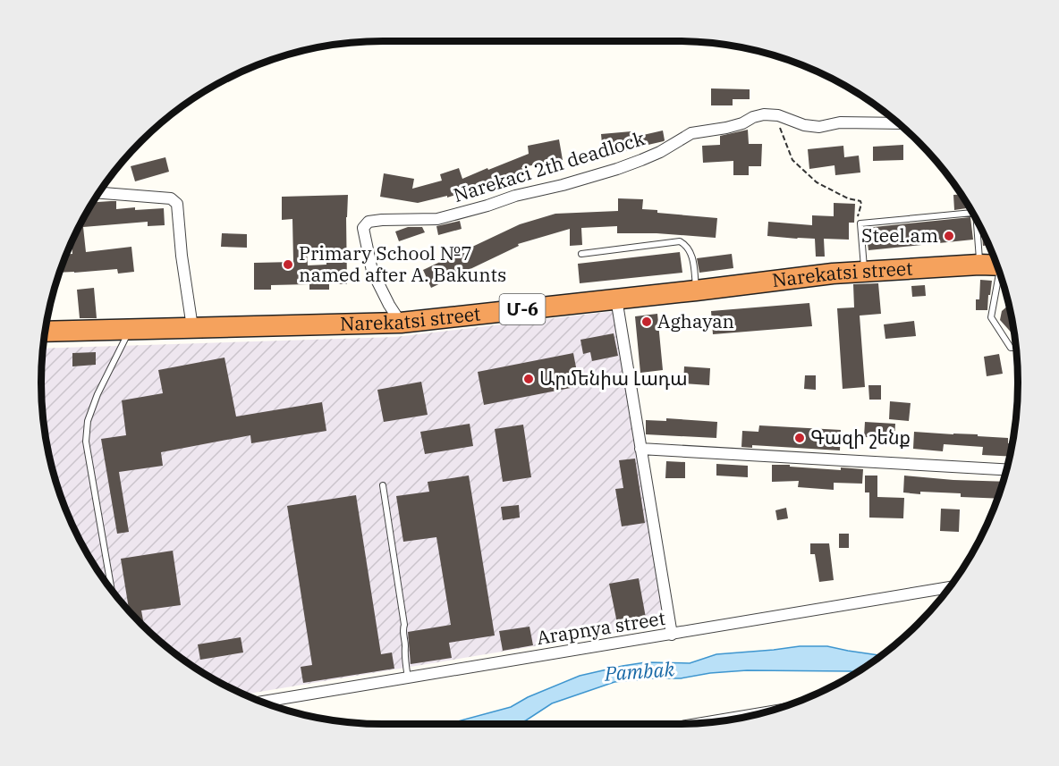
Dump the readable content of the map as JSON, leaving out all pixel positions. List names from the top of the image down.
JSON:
{
  "streets": {
    "highway": ["Narekatsi street", "Մ-6"],
    "street": ["Narekaci 2th deadlock", "Arapnya street"]
  },
  "crossings": [
    ["Narekaci 2th deadlock", "Narekatsi street"]
  ],
  "water": ["Pambak"],
  "places": [
    "Steel.am",
    "Primary School №7 named after A. Bakunts",
    "Aghayan",
    "Արմենիա Լադա",
    "Գազի շենք"
  ]
}
